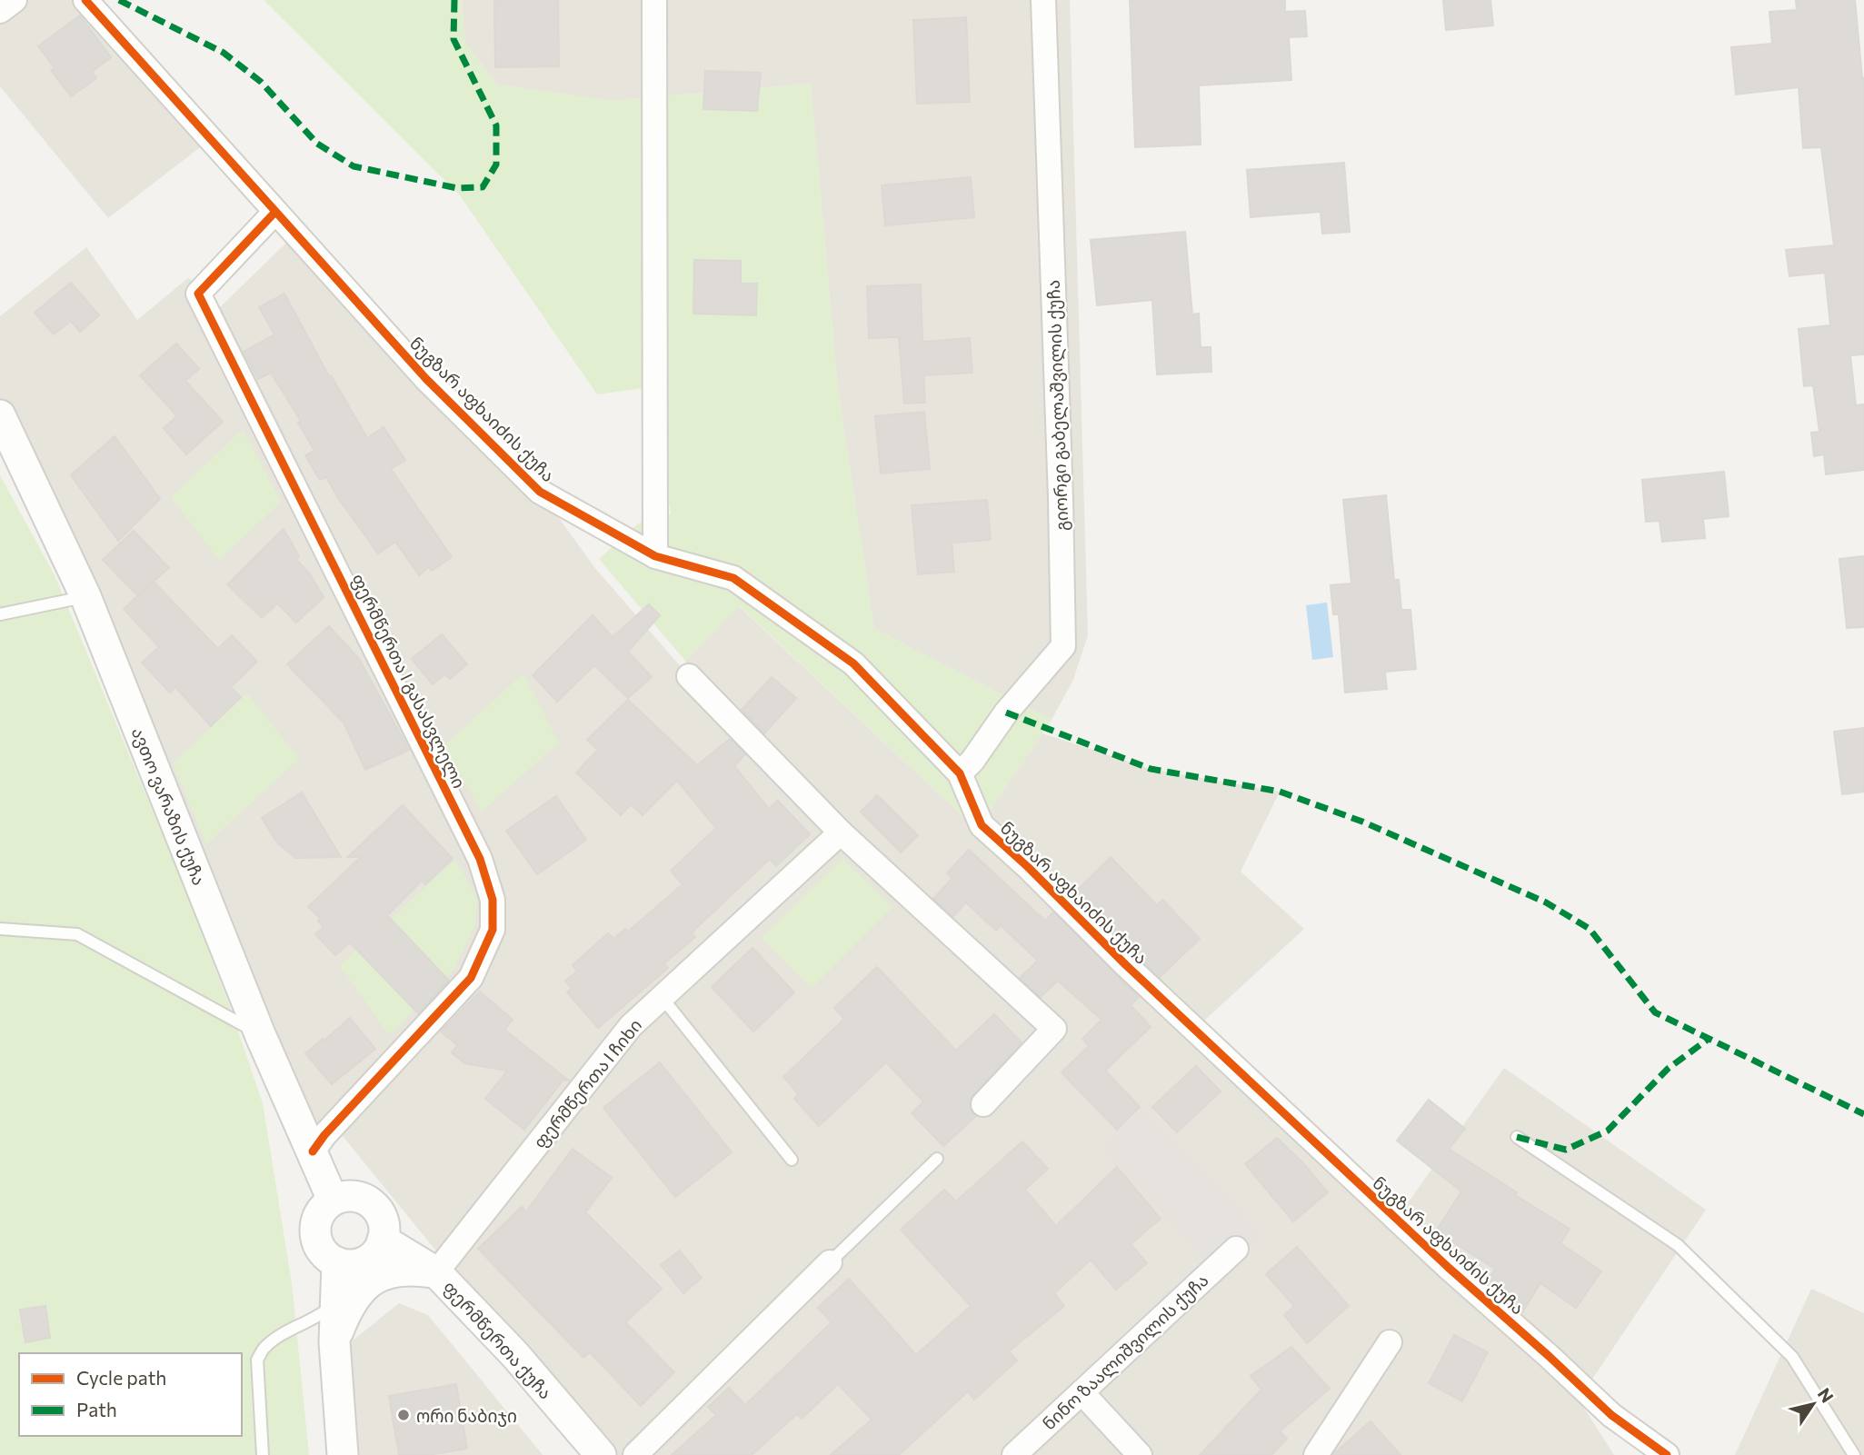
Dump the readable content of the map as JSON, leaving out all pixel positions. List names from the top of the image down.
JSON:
{
  "streets": {
    "street": [
      "გიორგი გაბელაშვილის ქუჩა",
      "ნუგზარ აფხაიძის ქუჩა",
      "ფერმწერთა I გასასვლელი",
      "ავთო ვარაზის ქუჩა",
      "ფერმწერთა I ჩიხი",
      "ფერმწერთა ქუჩა",
      "ნინო ზაალიშვილის ქუჩა"
    ]
  },
  "crossings": [
    ["გიორგი გაბელაშვილის ქუჩა", "ნუგზარ აფხაიძის ქუჩა"],
    ["ნუგზარ აფხაიძის ქუჩა", "ფერმწერთა I გასასვლელი"],
    ["ფერმწერთა I გასასვლელი", "ავთო ვარაზის ქუჩა"],
    ["ავთო ვარაზის ქუჩა", "ფერმწერთა ქუჩა"],
    ["ფერმწერთა I ჩიხი", "ფერმწერთა ქუჩა"]
  ],
  "places": ["ორი ნაბიჯი"],
  "legend": ["Cycle path", "Path"],
  "north": "top right"
}
